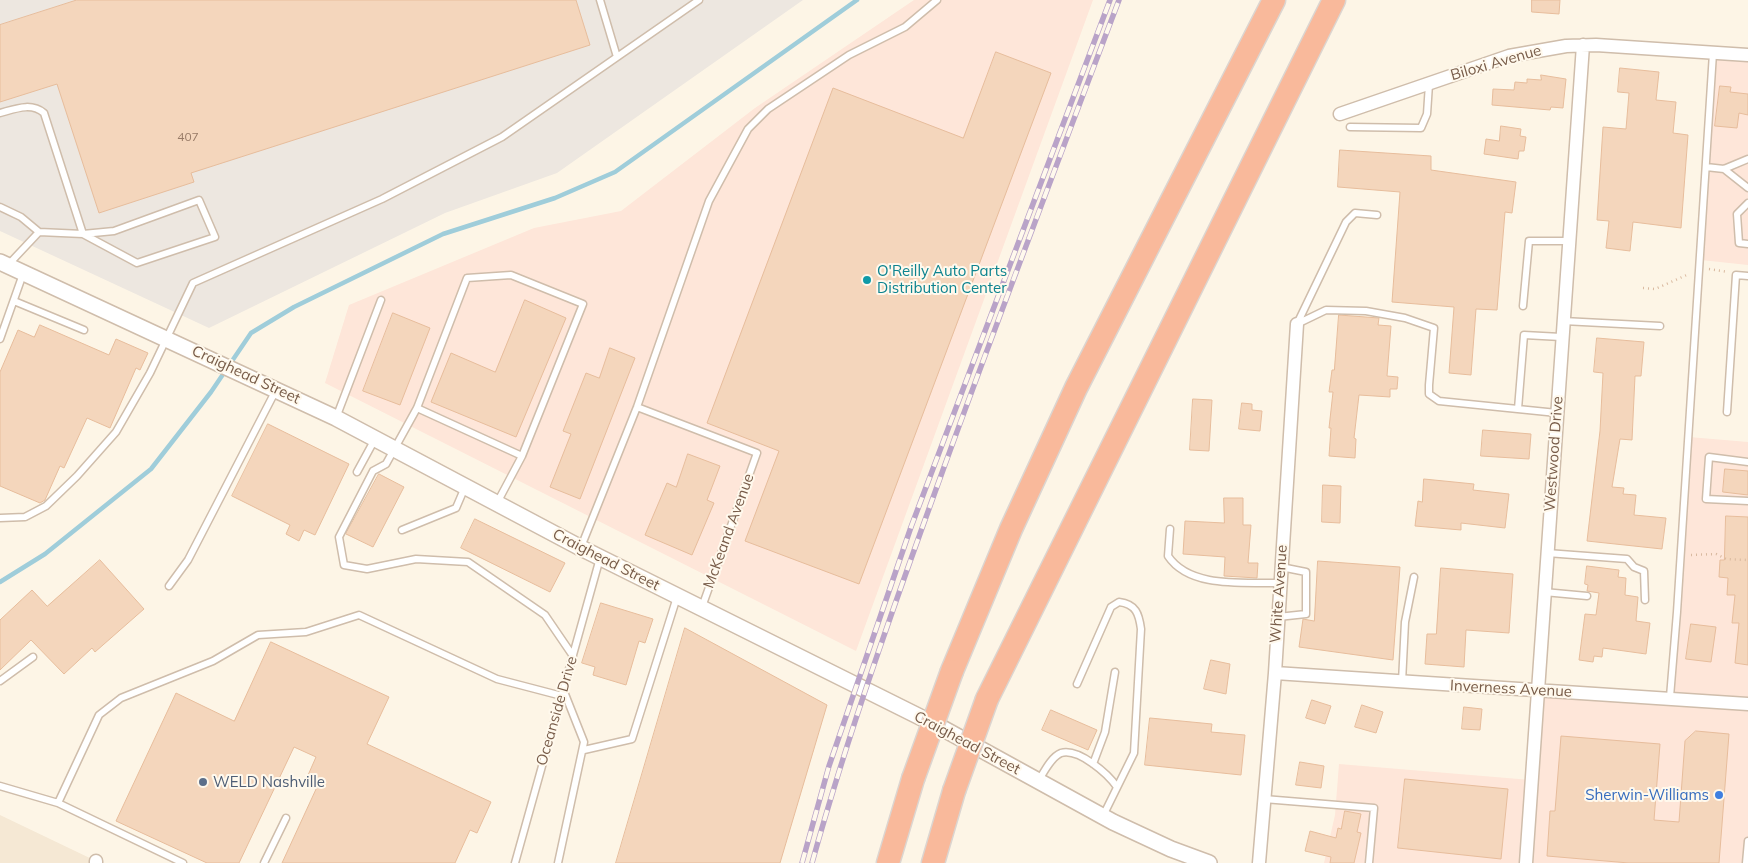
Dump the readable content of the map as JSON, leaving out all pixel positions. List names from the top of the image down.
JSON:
{
  "streets": {
    "street": [
      "Biloxi Avenue",
      "Craighead Street",
      "Westwood Drive",
      "White Avenue",
      "Inverness Avenue"
    ],
    "lane": ["McKeand Avenue", "Oceanside Drive"]
  },
  "crossings": [
    ["Biloxi Avenue", "Westwood Drive"],
    ["Craighead Street", "McKeand Avenue"],
    ["Craighead Street", "Oceanside Drive"],
    ["Westwood Drive", "Inverness Avenue"],
    ["White Avenue", "Inverness Avenue"]
  ],
  "places": ["O'Reilly Auto Parts Distribution Center", "WELD Nashville", "Sherwin-Williams"],
  "house_numbers": ["407"]
}
